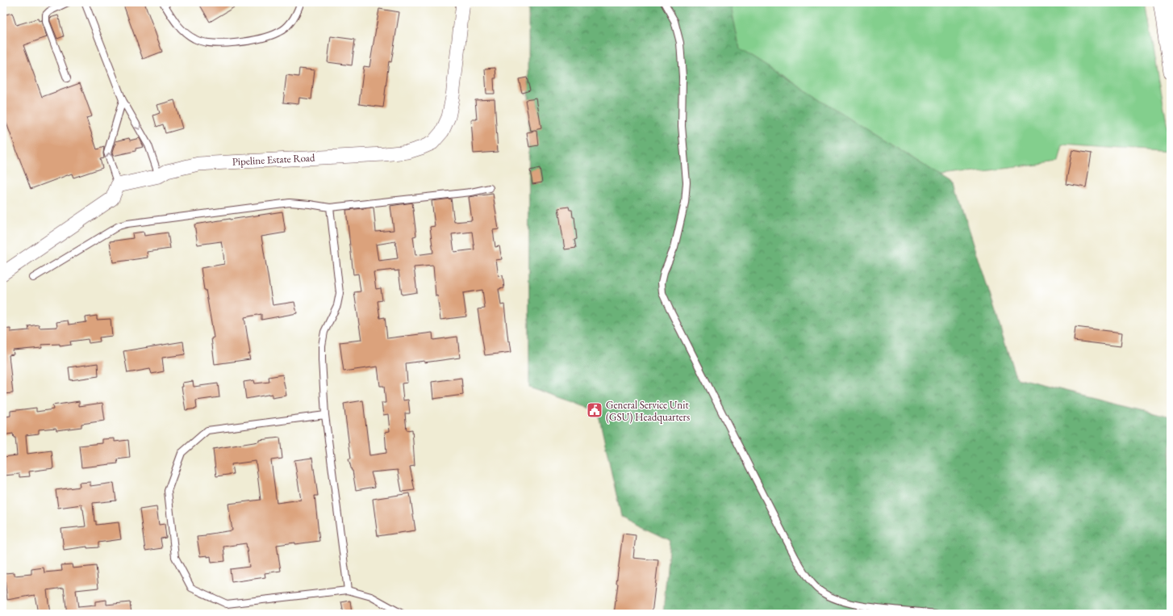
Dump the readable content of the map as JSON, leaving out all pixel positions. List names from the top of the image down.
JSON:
{
  "streets": {
    "street": ["Pipeline Estate Road"]
  },
  "places": {
    "public building": ["General Service Unit (GSU) Headquarters"]
  }
}
